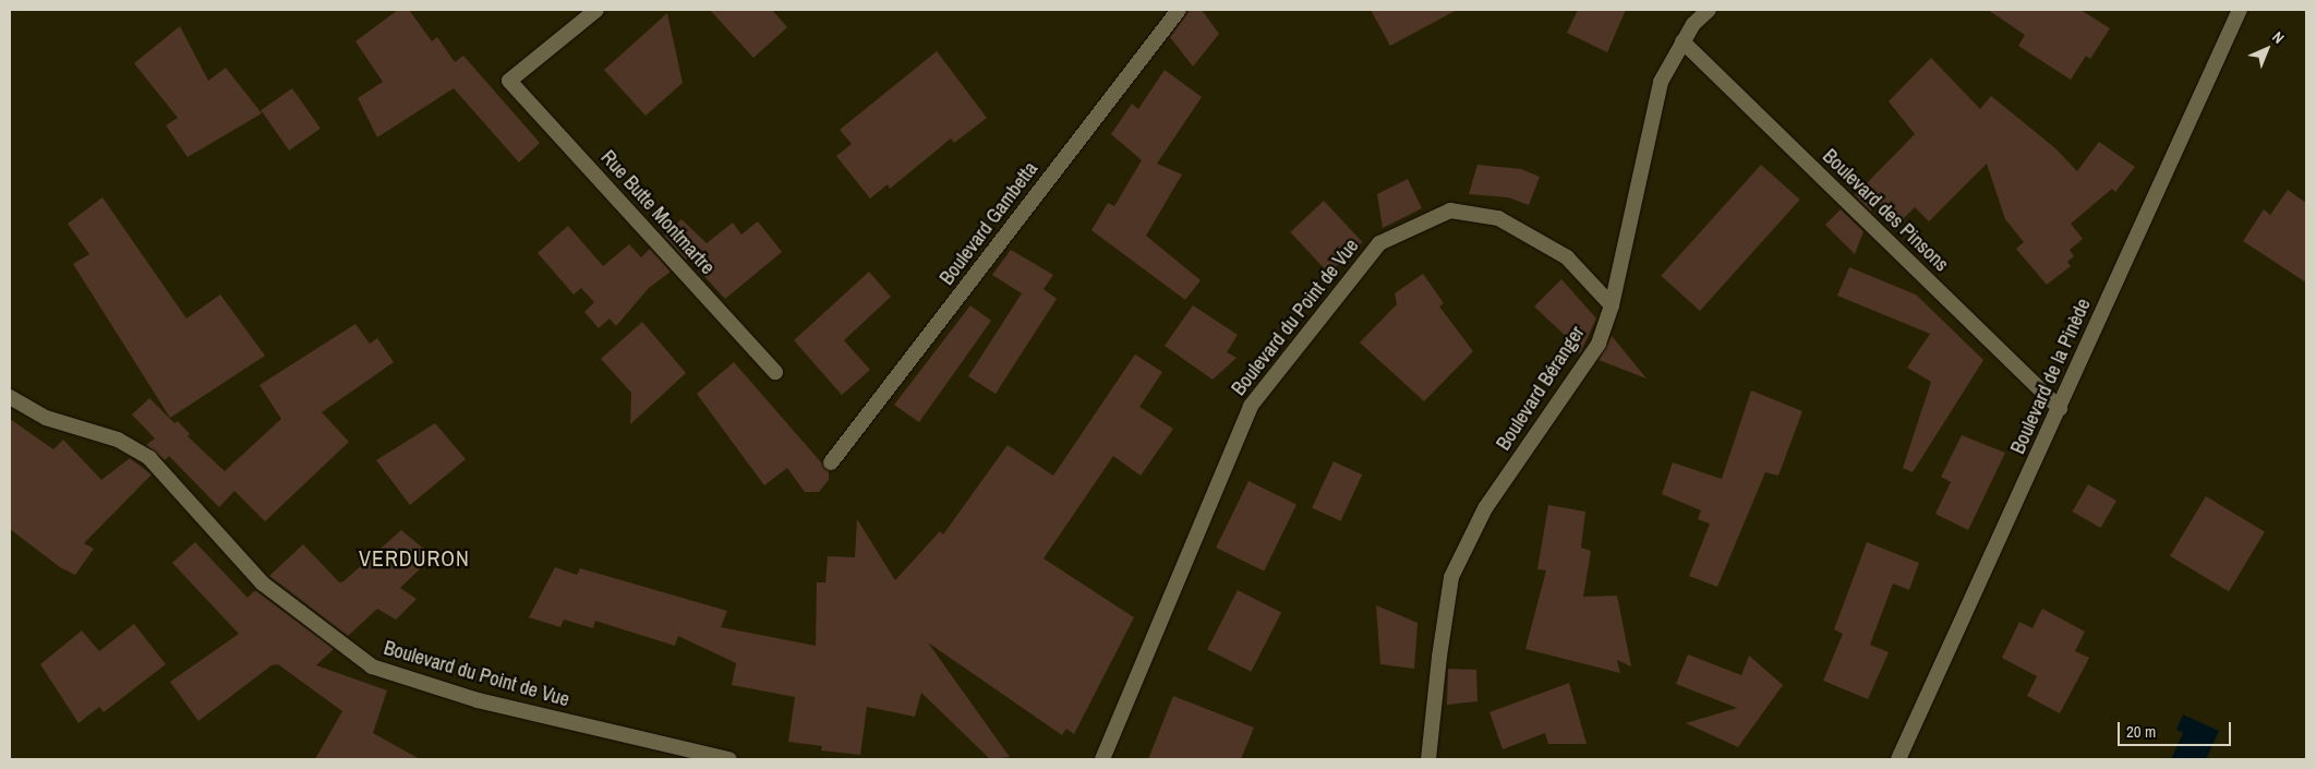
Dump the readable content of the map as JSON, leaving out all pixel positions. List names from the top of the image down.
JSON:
{
  "streets": {
    "street": [
      "Boulevard des Pinsons",
      "Rue Butte Montmartre",
      "Boulevard Gambetta",
      "Boulevard du Point de Vue",
      "Boulevard de la Pinède",
      "Boulevard Béranger"
    ]
  },
  "crossings": [
    ["Boulevard des Pinsons", "Boulevard de la Pinède"],
    ["Boulevard des Pinsons", "Boulevard Béranger"],
    ["Boulevard du Point de Vue", "Boulevard Béranger"]
  ],
  "districts": ["VERDURON"],
  "scale_bar": "20 m",
  "north": "top right"
}
